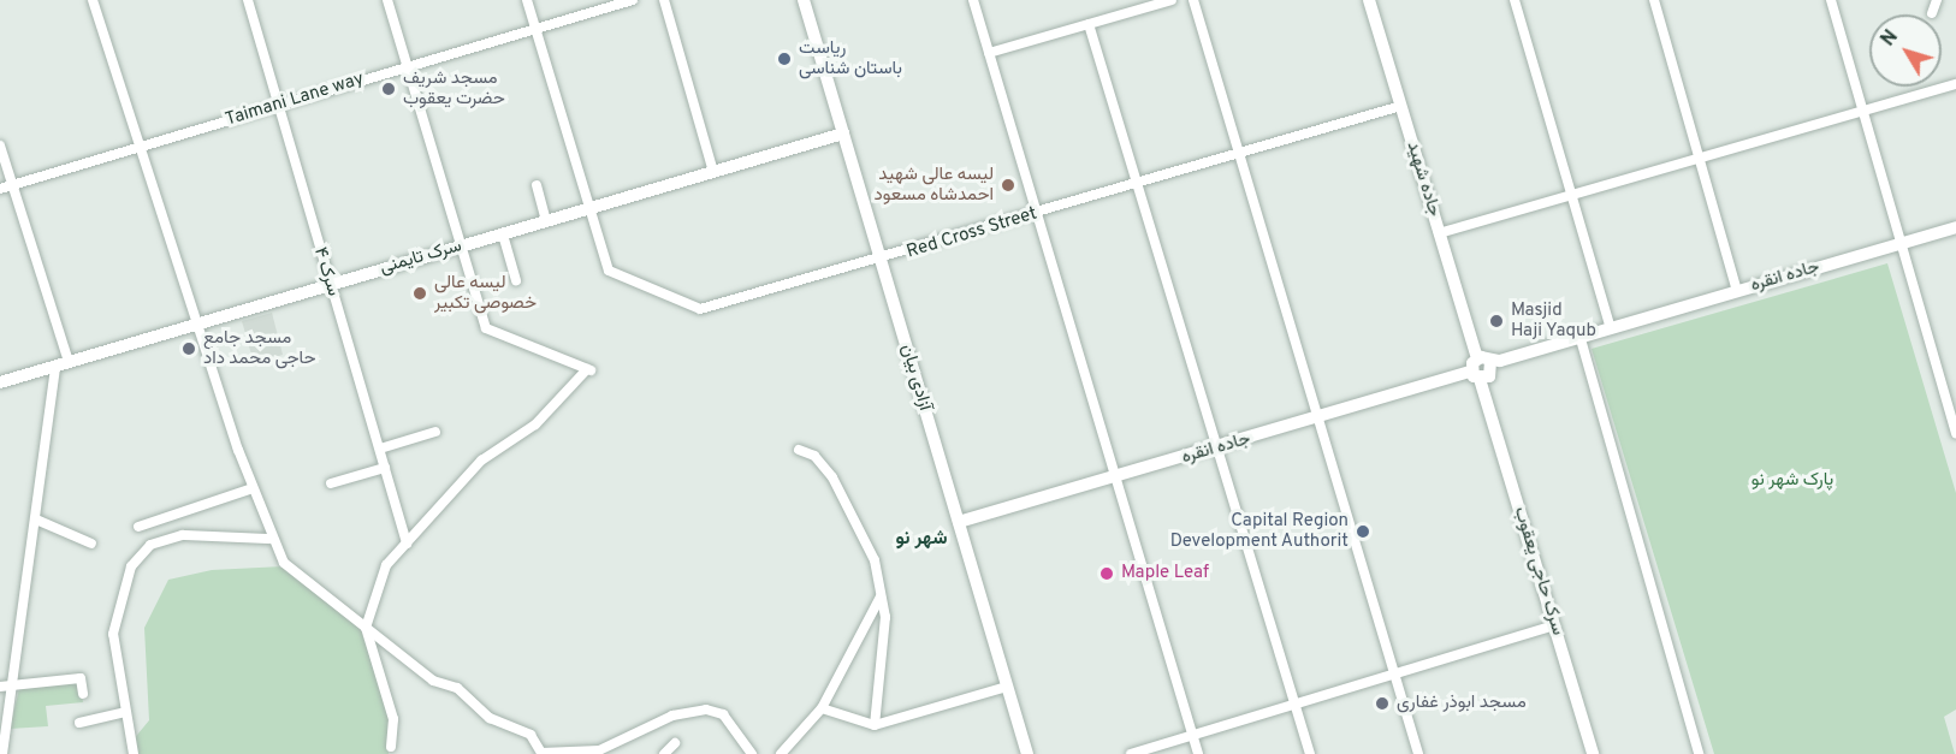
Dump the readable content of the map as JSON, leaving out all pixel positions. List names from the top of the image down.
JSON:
{
  "streets": {
    "main road": [
      "جاده شهید",
      "سرک تایمنی",
      "جاده انقره",
      "آزادی بیان",
      "سرک حاجی یعقوب"
    ],
    "street": ["Taimani Lane way", "Red Cross Street", "سرک ۴"]
  },
  "crossings": [
    ["Taimani Lane way", "Red Cross Street"],
    ["Taimani Lane way", "سرک ۴"],
    ["جاده شهید", "Red Cross Street"],
    ["جاده شهید", "جاده انقره"],
    ["جاده شهید", "سرک حاجی یعقوب"],
    ["Red Cross Street", "سرک تایمنی"],
    ["Red Cross Street", "آزادی بیان"],
    ["سرک تایمنی", "سرک ۴"],
    ["سرک تایمنی", "آزادی بیان"],
    ["جاده انقره", "آزادی بیان"],
    ["جاده انقره", "سرک حاجی یعقوب"]
  ],
  "districts": ["شهر نو"],
  "parks": ["پارک شهر نو"],
  "places": [
    "ریاست باستان شناسی",
    "مسجد شریف حضرت یعقوب",
    "لیسه عالی شهید احمدشاه مسعود",
    "لیسه عالی خصوصی تکبیر",
    "Masjid Haji Yaqub",
    "مسجد جامع حاجی محمد داد",
    "Capital Region Development Authorit",
    "Maple Leaf",
    "مسجد ابوذر غفاری"
  ],
  "north": "top left"
}
